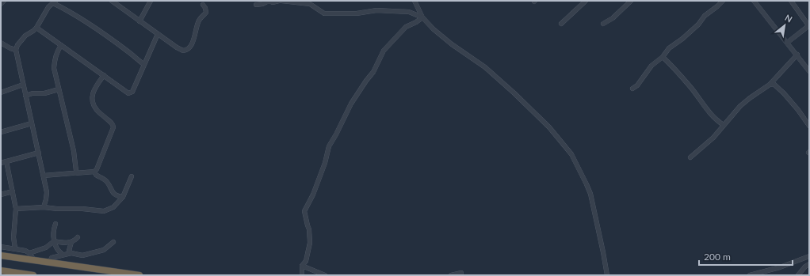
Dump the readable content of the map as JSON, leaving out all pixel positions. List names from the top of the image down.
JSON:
{
  "scale_bar": "200 m",
  "north": "top right"
}
